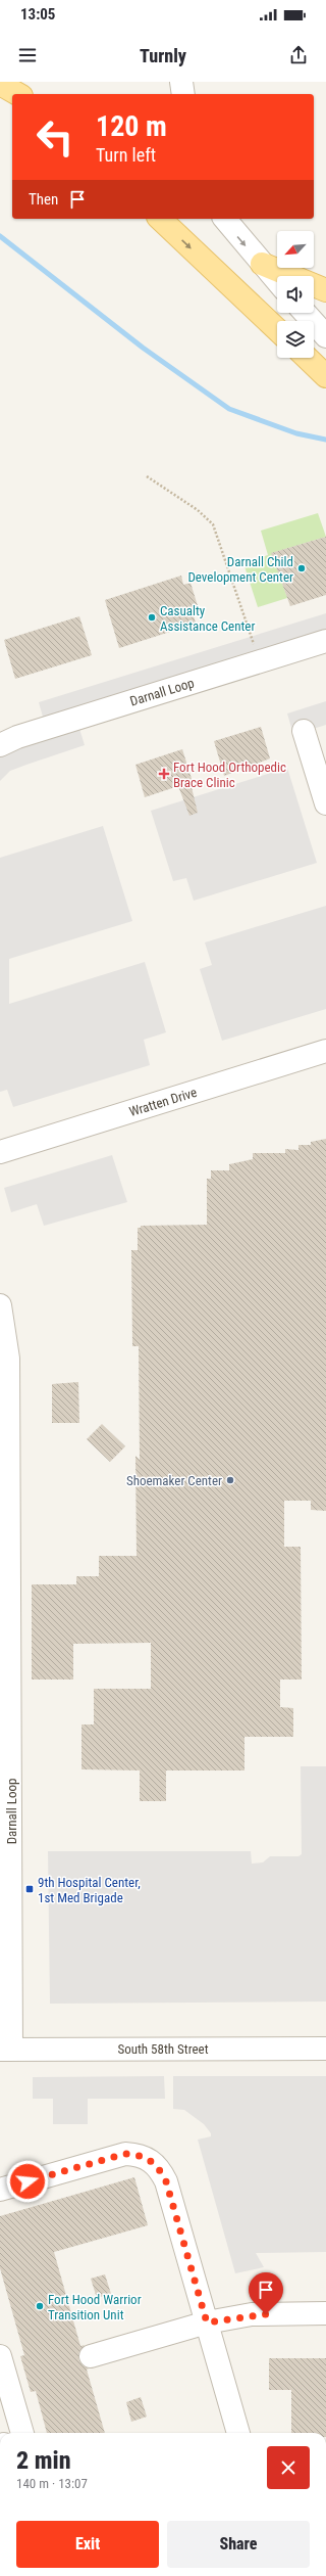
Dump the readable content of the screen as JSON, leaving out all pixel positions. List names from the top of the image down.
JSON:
{
  "streets": {
    "street": ["Darnall Loop", "Wratten Drive", "South 58th Street"]
  },
  "crossings": [
    ["Darnall Loop", "South 58th Street"]
  ],
  "places": {
    "other": [
      "Darnall Child Development Center",
      "Casualty Assistance Center",
      "Shoemaker Center",
      "Fort Hood Warrior Transition Unit"
    ],
    "health": ["Fort Hood Orthopedic Brace Clinic"],
    "transit": ["9th Hospital Center, 1st Med Brigade"]
  },
  "north": "bottom left",
  "page": {
    "status": "13:05",
    "header": "Turnly",
    "turn": ["120 m", "Turn left"],
    "then": "Then",
    "heading": ["2 min", "140 m · 13:07"],
    "buttons": ["Exit", "Share"]
  }
}
